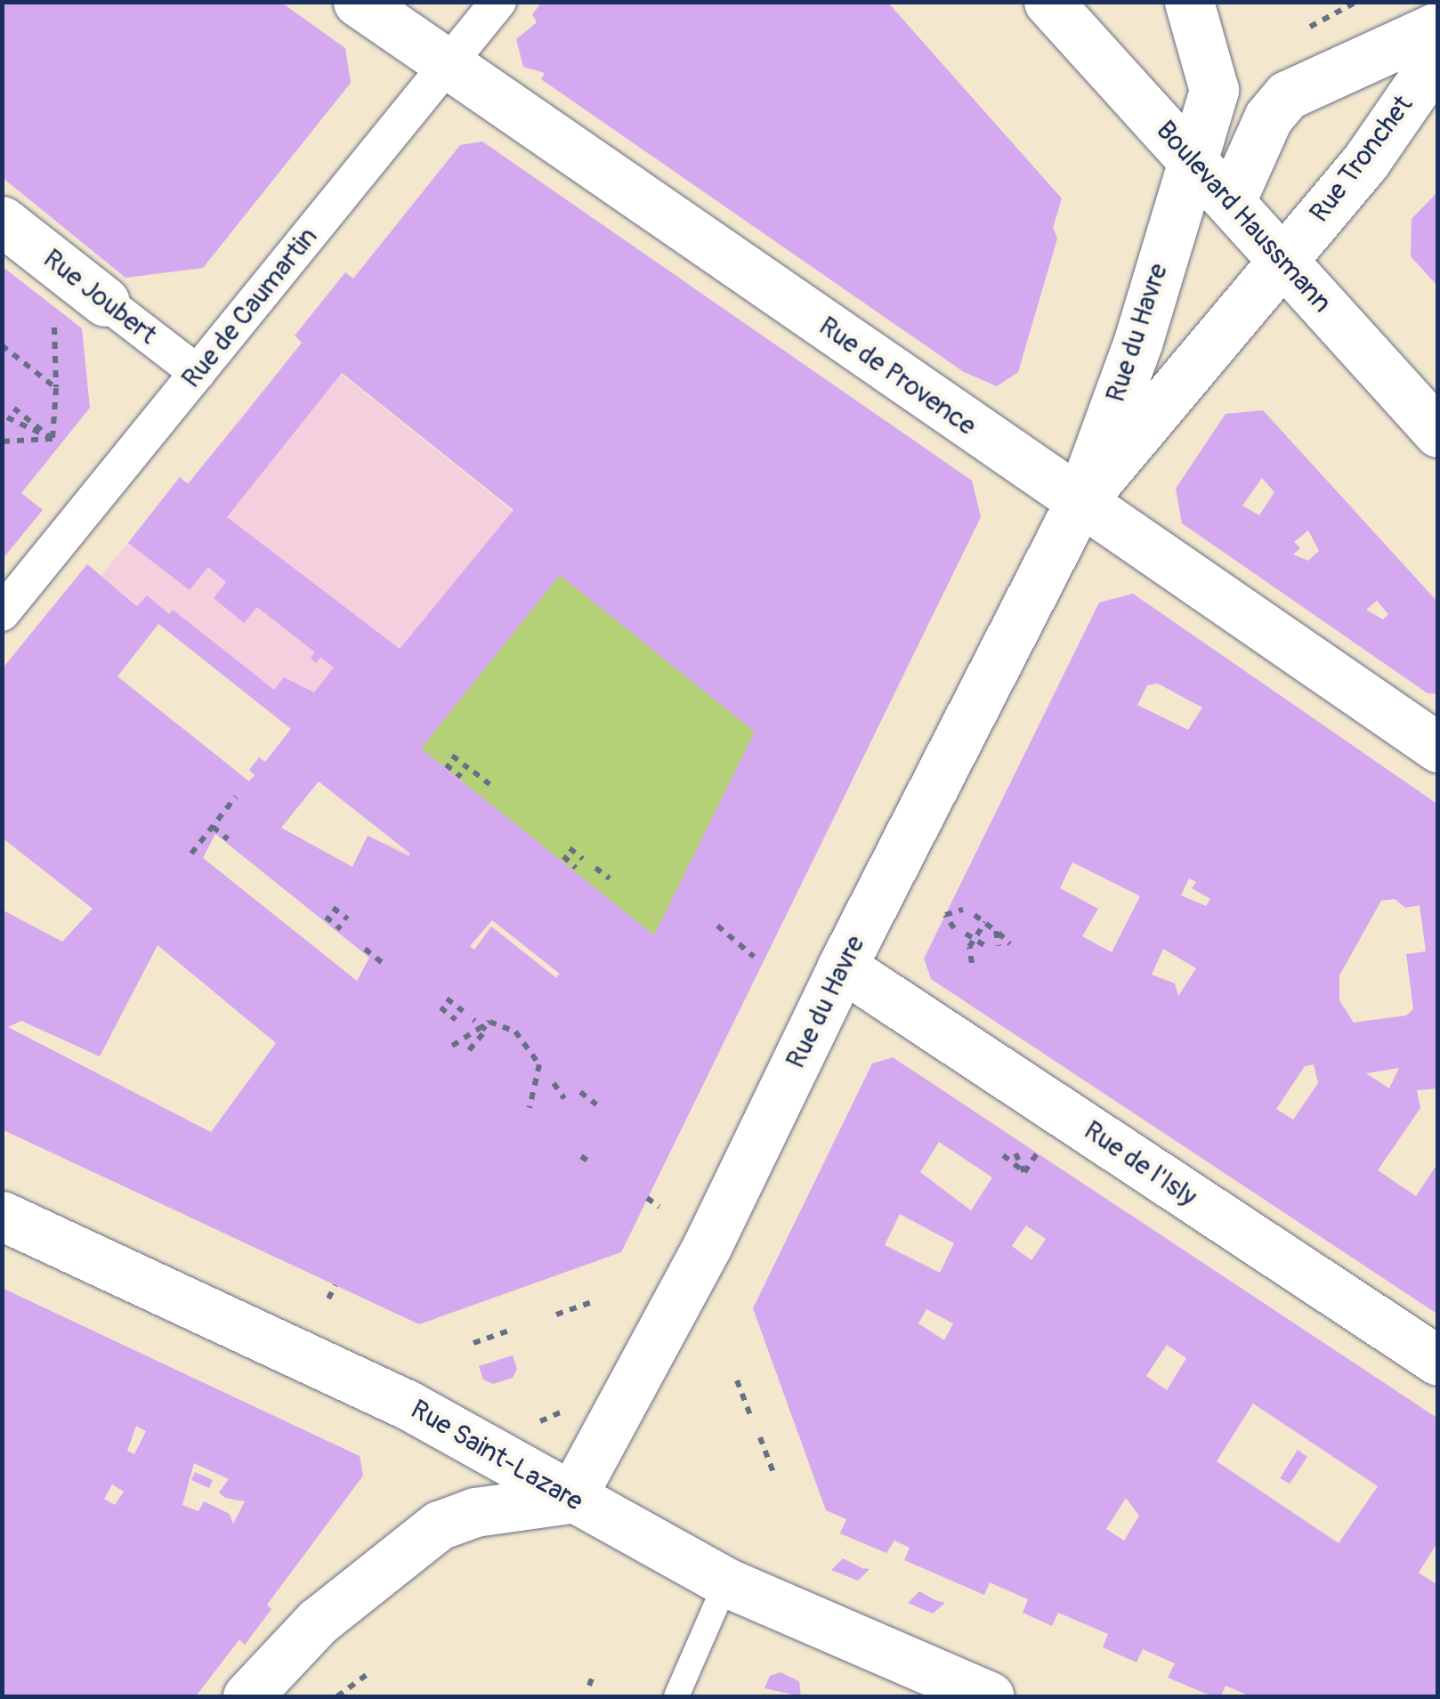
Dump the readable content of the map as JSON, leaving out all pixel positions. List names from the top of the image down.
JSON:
{
  "streets": {
    "main road": [
      "Rue Tronchet",
      "Boulevard Haussmann",
      "Rue Joubert",
      "Rue du Havre",
      "Rue de Provence",
      "Rue de l'Isly",
      "Rue Saint-Lazare"
    ],
    "street": ["Rue de Caumartin"]
  },
  "crossings": [
    ["Rue Tronchet", "Boulevard Haussmann"],
    ["Rue Tronchet", "Rue du Havre"],
    ["Boulevard Haussmann", "Rue du Havre"],
    ["Rue Joubert", "Rue de Caumartin"],
    ["Rue de Caumartin", "Rue de Provence"],
    ["Rue du Havre", "Rue de Provence"],
    ["Rue du Havre", "Rue de l'Isly"],
    ["Rue du Havre", "Rue Saint-Lazare"]
  ]
}
